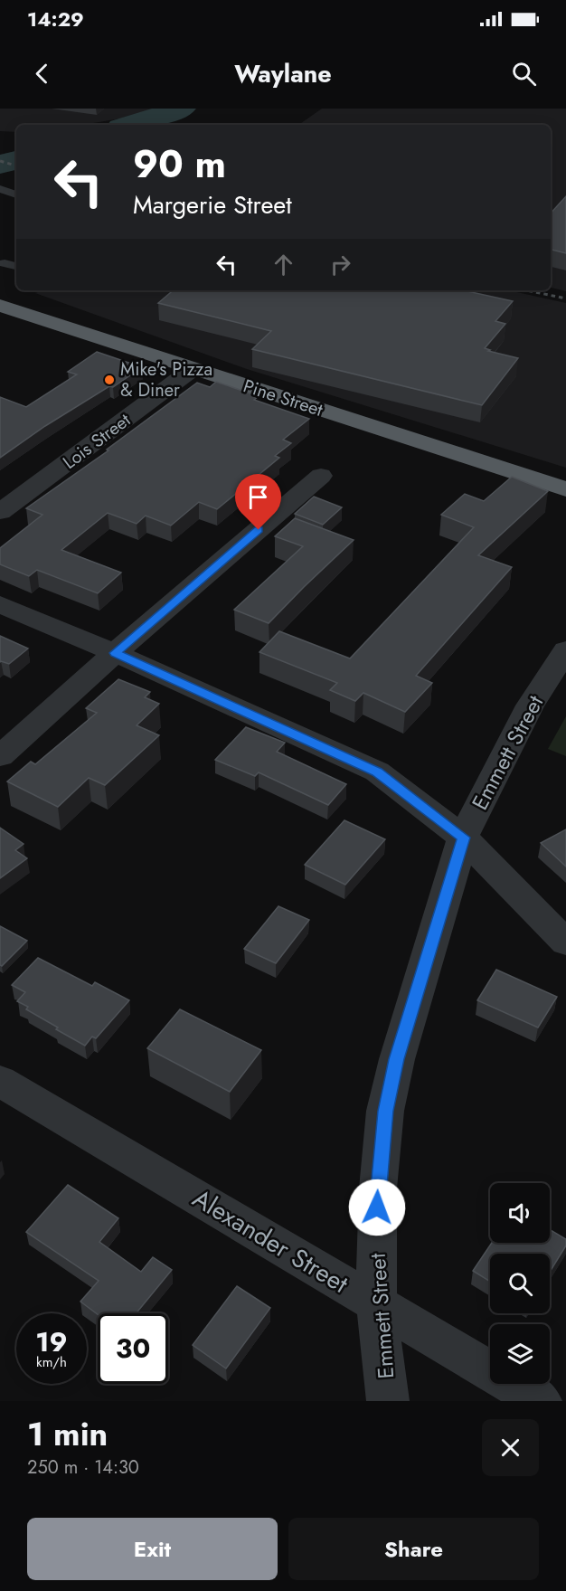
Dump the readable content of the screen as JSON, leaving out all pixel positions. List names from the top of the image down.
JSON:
{
  "streets": {
    "highway": ["Pine Street"],
    "street": ["Lois Street", "Emmett Street", "Alexander Street"]
  },
  "crossings": [
    ["Pine Street", "Lois Street"],
    ["Emmett Street", "Alexander Street"]
  ],
  "places": ["Mike's Pizza & Diner"],
  "page": {
    "status": "14:29",
    "header": "Waylane",
    "turn": ["90 m", "Margerie Street"],
    "speed": "19 km/h",
    "limit": "30",
    "heading": ["1 min", "250 m · 14:30"],
    "buttons": ["Exit", "Share"]
  }
}
